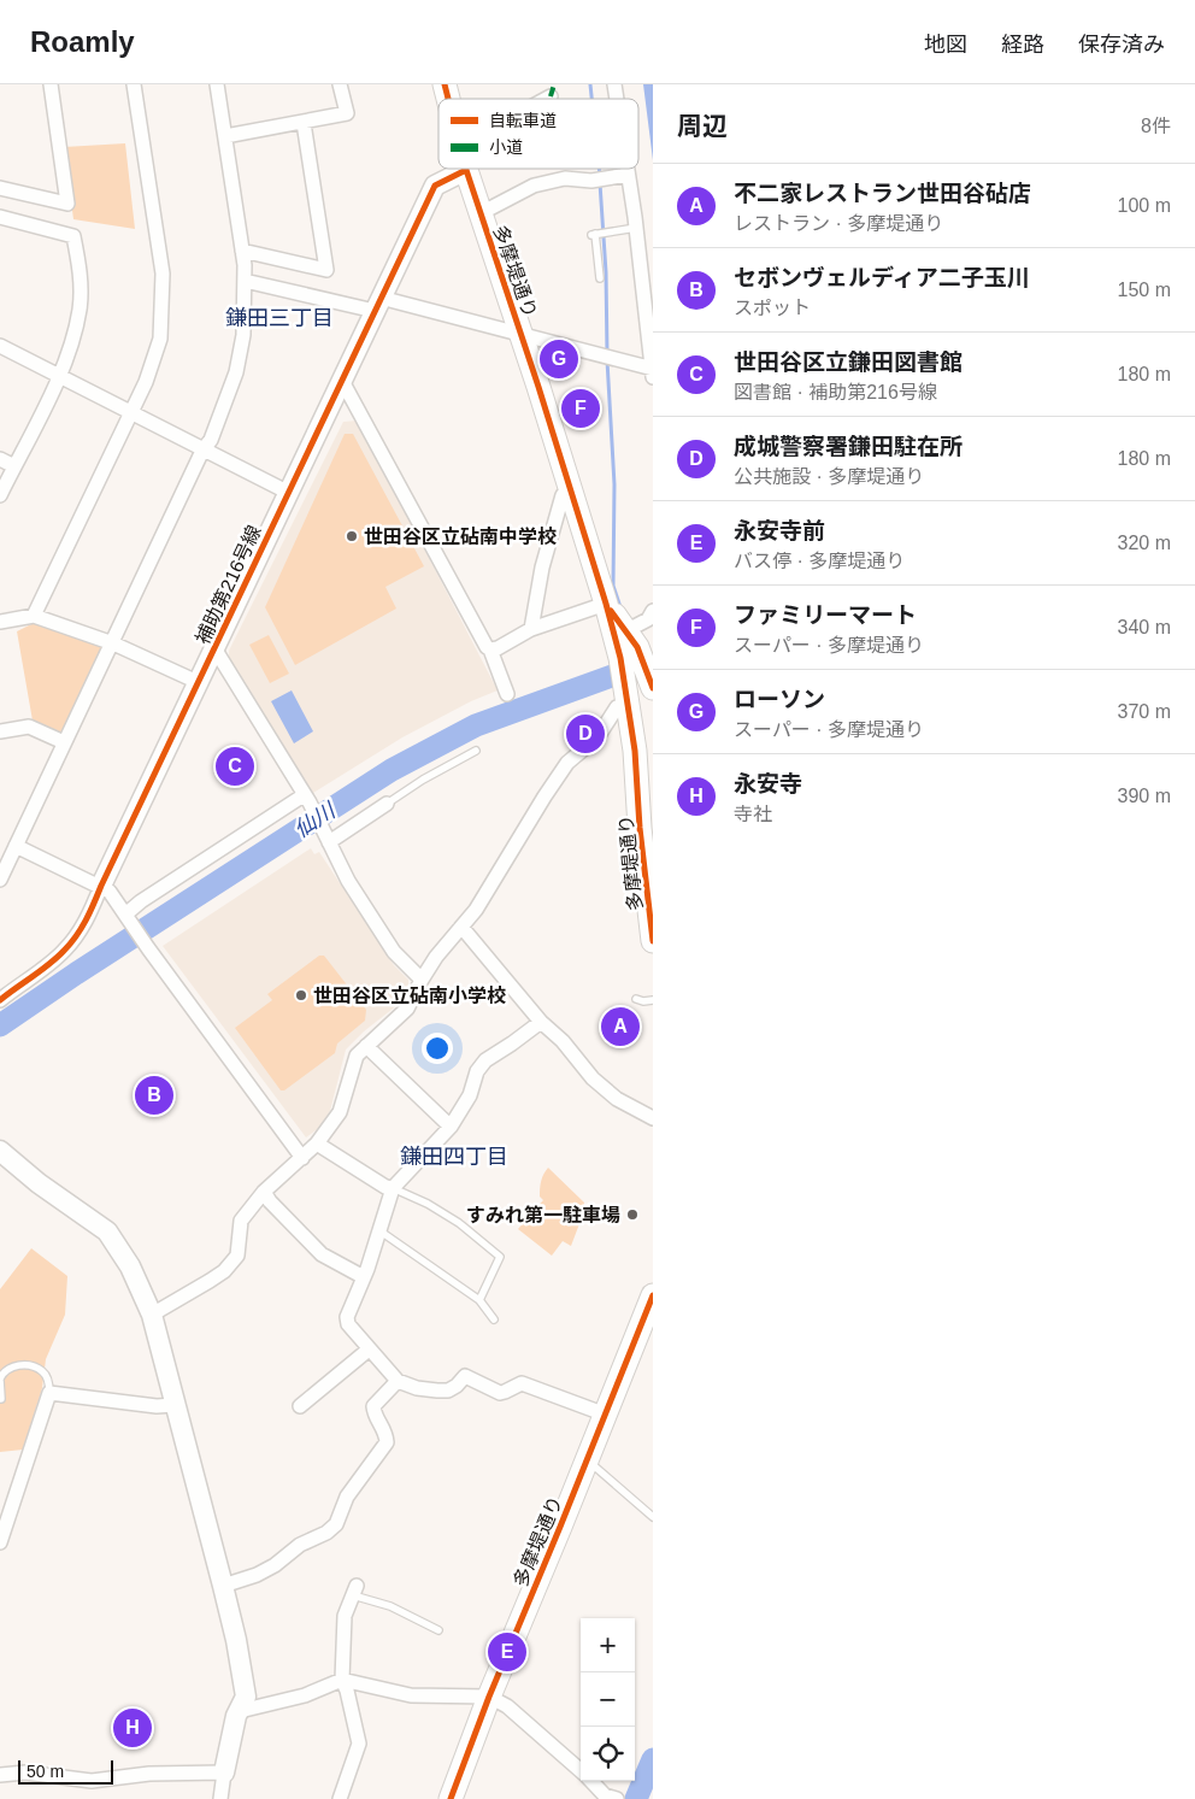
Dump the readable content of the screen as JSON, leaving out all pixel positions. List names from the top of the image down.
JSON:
{
  "streets": {
    "main road": ["多摩堤通り"],
    "street": ["補助第216号線"]
  },
  "crossings": [
    ["多摩堤通り", "補助第216号線"]
  ],
  "districts": ["鎌田三丁目", "鎌田四丁目"],
  "water": ["仙川"],
  "places": ["世田谷区立砧南中学校", "世田谷区立砧南小学校", "すみれ第一駐車場"],
  "legend": ["自転車道", "小道"],
  "scale_bar": "50 m",
  "page": {
    "header": "Roamly",
    "nav": ["地図", "経路", "保存済み"],
    "heading": ["周辺", "8件"],
    "list": [
      {
        "mark": "A",
        "name": "不二家レストラン世田谷砧店",
        "note": "レストラン · 多摩堤通り",
        "value": "100 m"
      },
      {
        "mark": "B",
        "name": "セボンヴェルディア二子玉川",
        "note": "スポット",
        "value": "150 m"
      },
      {
        "mark": "C",
        "name": "世田谷区立鎌田図書館",
        "note": "図書館 · 補助第216号線",
        "value": "180 m"
      },
      {
        "mark": "D",
        "name": "成城警察署鎌田駐在所",
        "note": "公共施設 · 多摩堤通り",
        "value": "180 m"
      },
      {
        "mark": "E",
        "name": "永安寺前",
        "note": "バス停 · 多摩堤通り",
        "value": "320 m"
      },
      {
        "mark": "F",
        "name": "ファミリーマート",
        "note": "スーパー · 多摩堤通り",
        "value": "340 m"
      },
      {
        "mark": "G",
        "name": "ローソン",
        "note": "スーパー · 多摩堤通り",
        "value": "370 m"
      },
      {
        "mark": "H",
        "name": "永安寺",
        "note": "寺社",
        "value": "390 m"
      }
    ],
    "pins": [
      "G",
      "F",
      "D",
      "C",
      "A",
      "B",
      "E",
      "H"
    ],
    "map_buttons": ["+", "−"],
    "scale": "50 m"
  }
}
